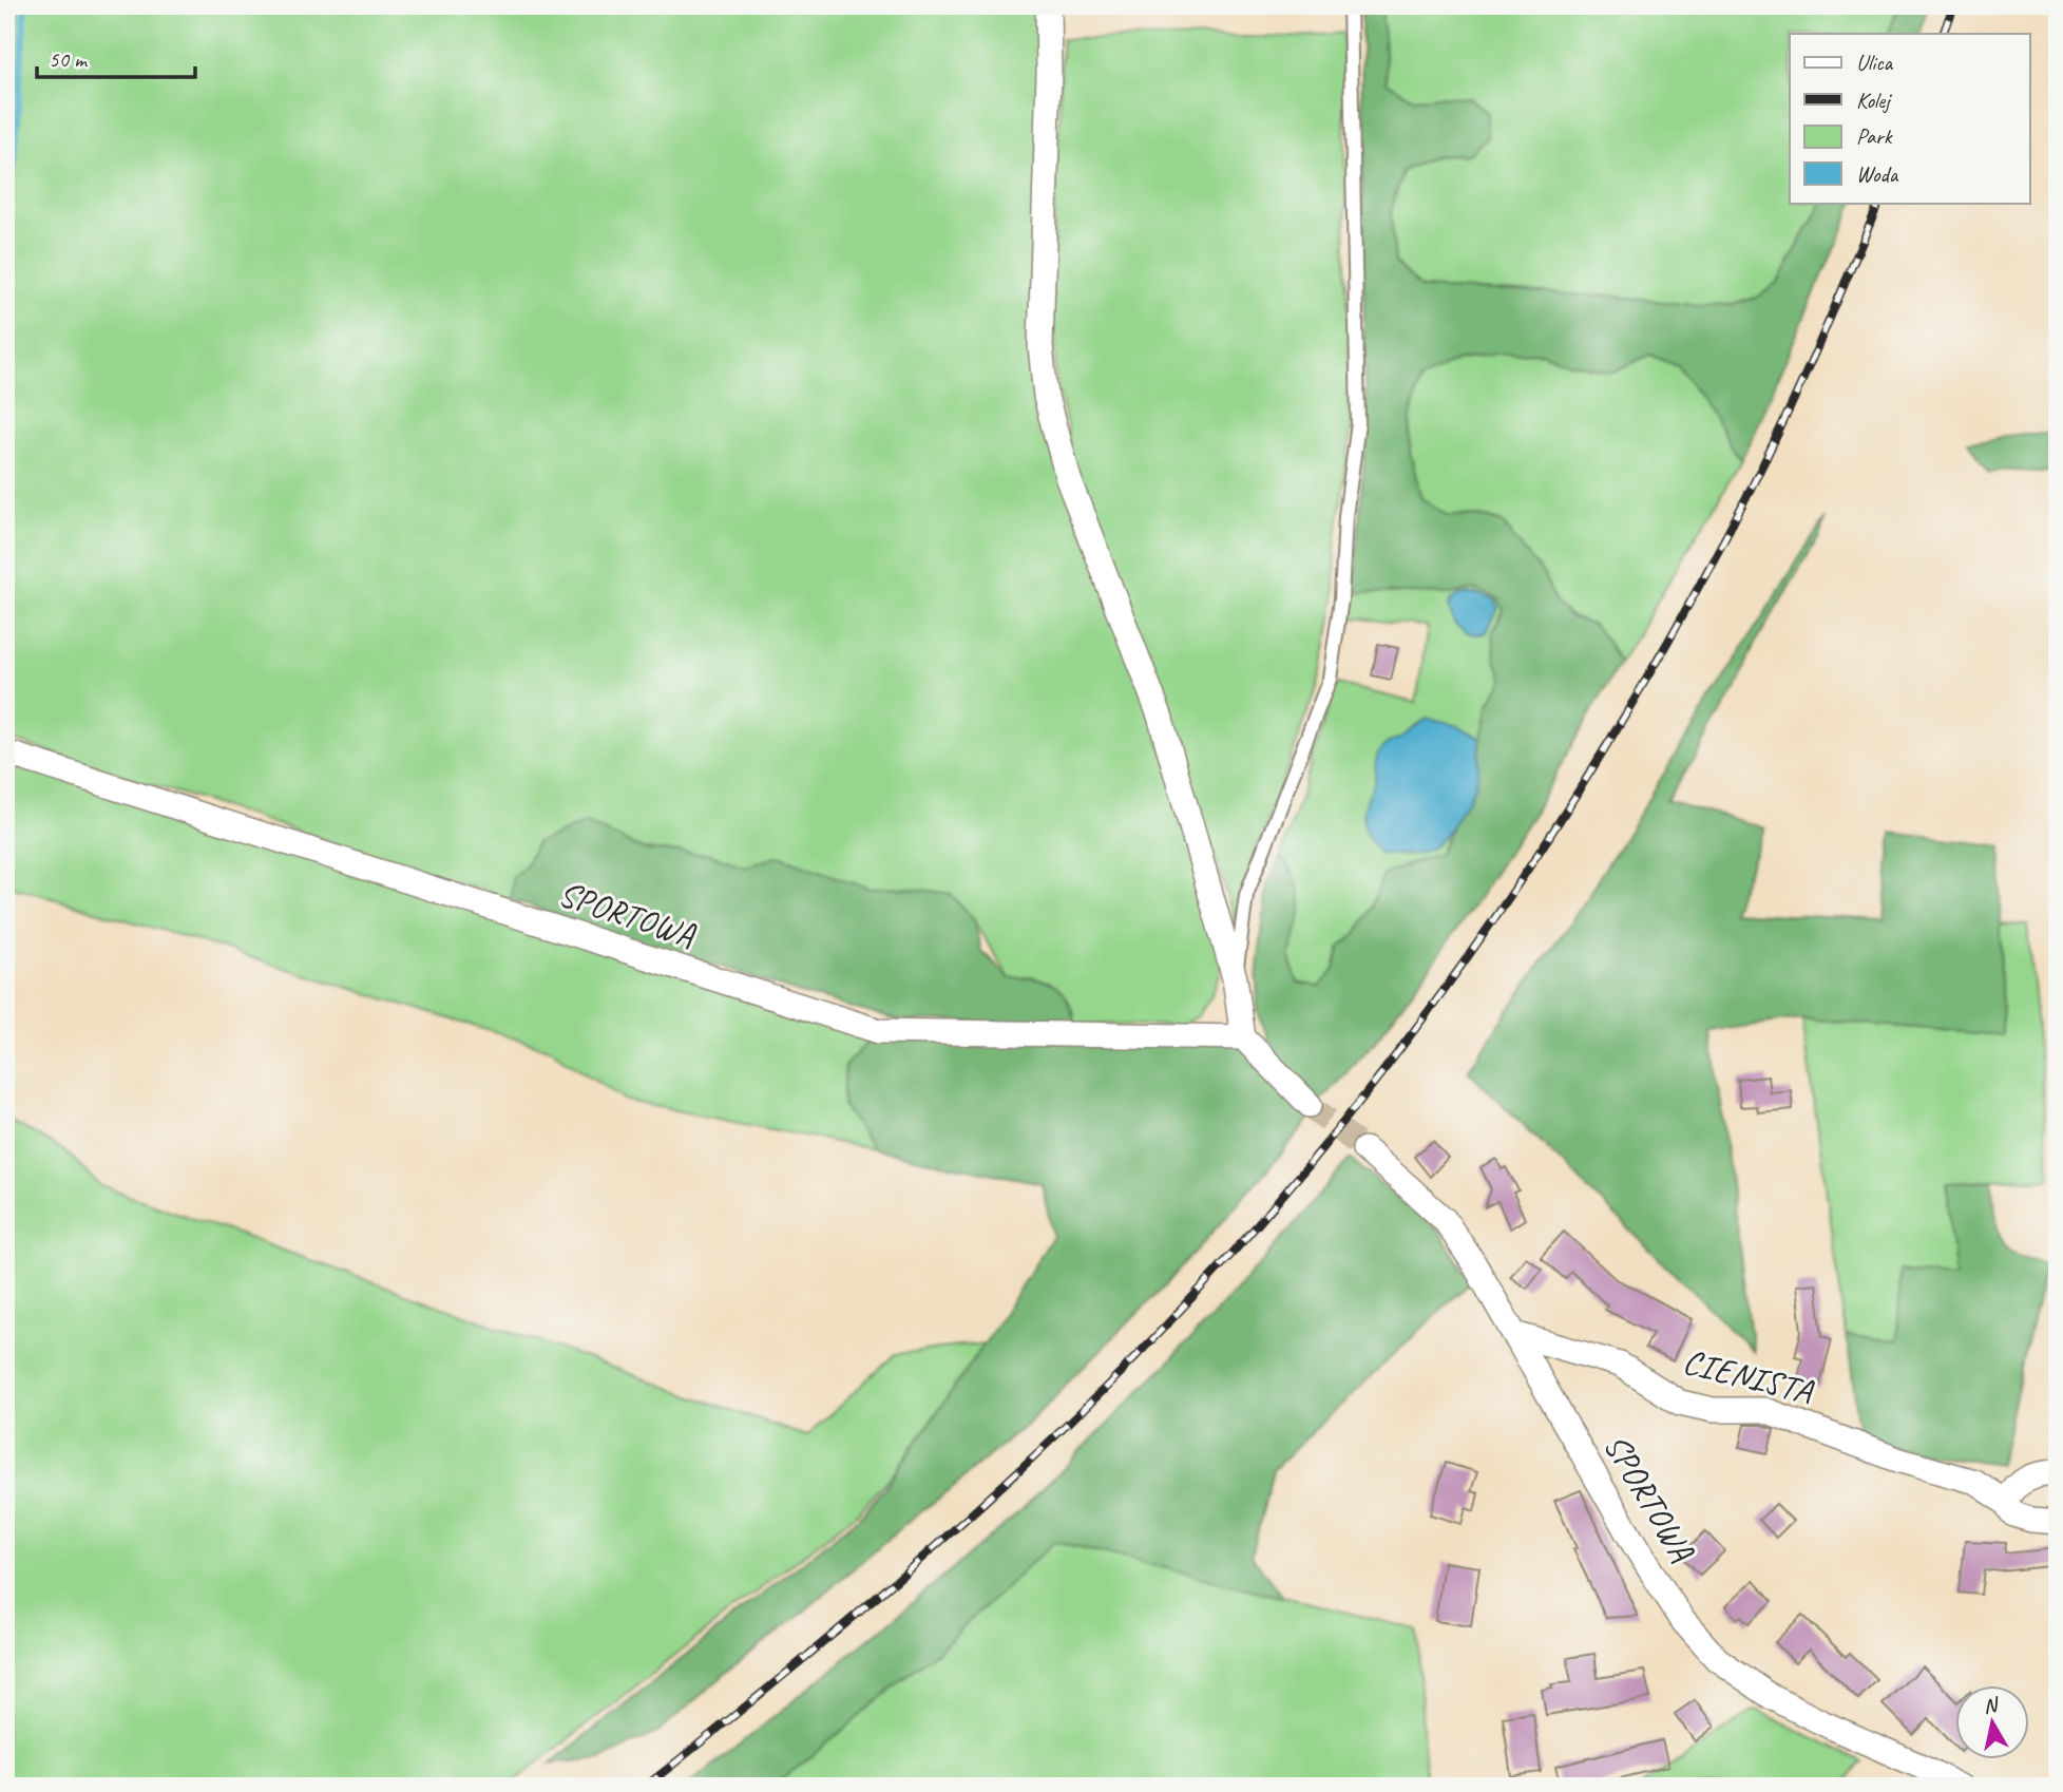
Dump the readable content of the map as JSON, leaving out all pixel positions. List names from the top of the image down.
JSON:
{
  "streets": {
    "street": ["SPORTOWA", "CIENISTA"]
  },
  "crossings": [
    ["SPORTOWA", "CIENISTA"]
  ],
  "legend": [
    "Ulica",
    "Kolej",
    "Park",
    "Woda"
  ],
  "scale_bar": "50 m",
  "north": "top"
}
